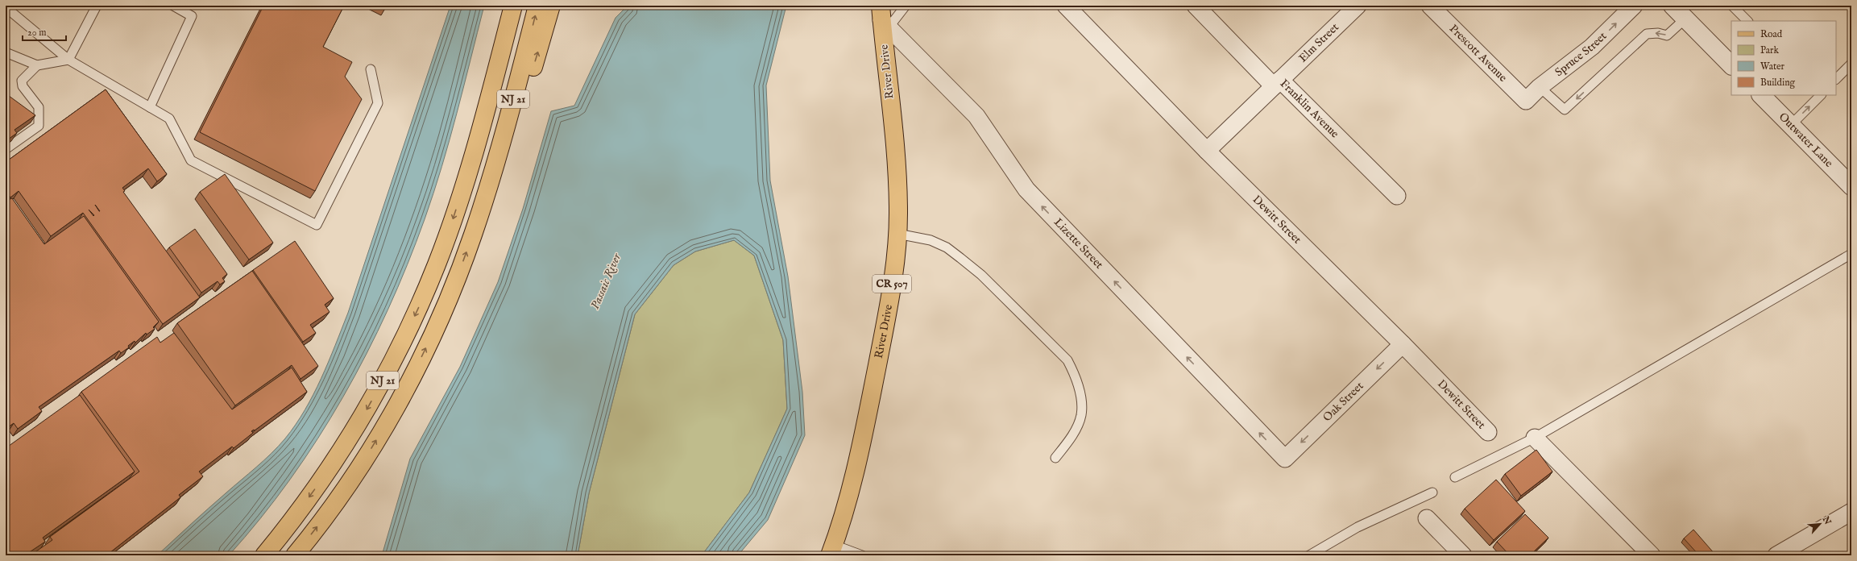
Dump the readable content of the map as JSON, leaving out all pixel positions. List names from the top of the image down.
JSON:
{
  "streets": {
    "main road": ["River Drive", "NJ 21", "CR 507"],
    "street": [
      "Elm Street",
      "Prescott Avenue",
      "Spruce Street",
      "Franklin Avenue",
      "Outwater Lane",
      "Dewitt Street",
      "Lizette Street",
      "Oak Street"
    ]
  },
  "crossings": [
    ["Elm Street", "Franklin Avenue"],
    ["Elm Street", "Dewitt Street"],
    ["Prescott Avenue", "Spruce Street"],
    ["River Drive", "Lizette Street"],
    ["Dewitt Street", "Oak Street"],
    ["Lizette Street", "Oak Street"]
  ],
  "one_way": ["Spruce Street", "Lizette Street", "Oak Street"],
  "water": ["Passaic River"],
  "legend": [
    "Road",
    "Park",
    "Water",
    "Building"
  ],
  "scale_bar": "20 m",
  "north": "top right"
}
